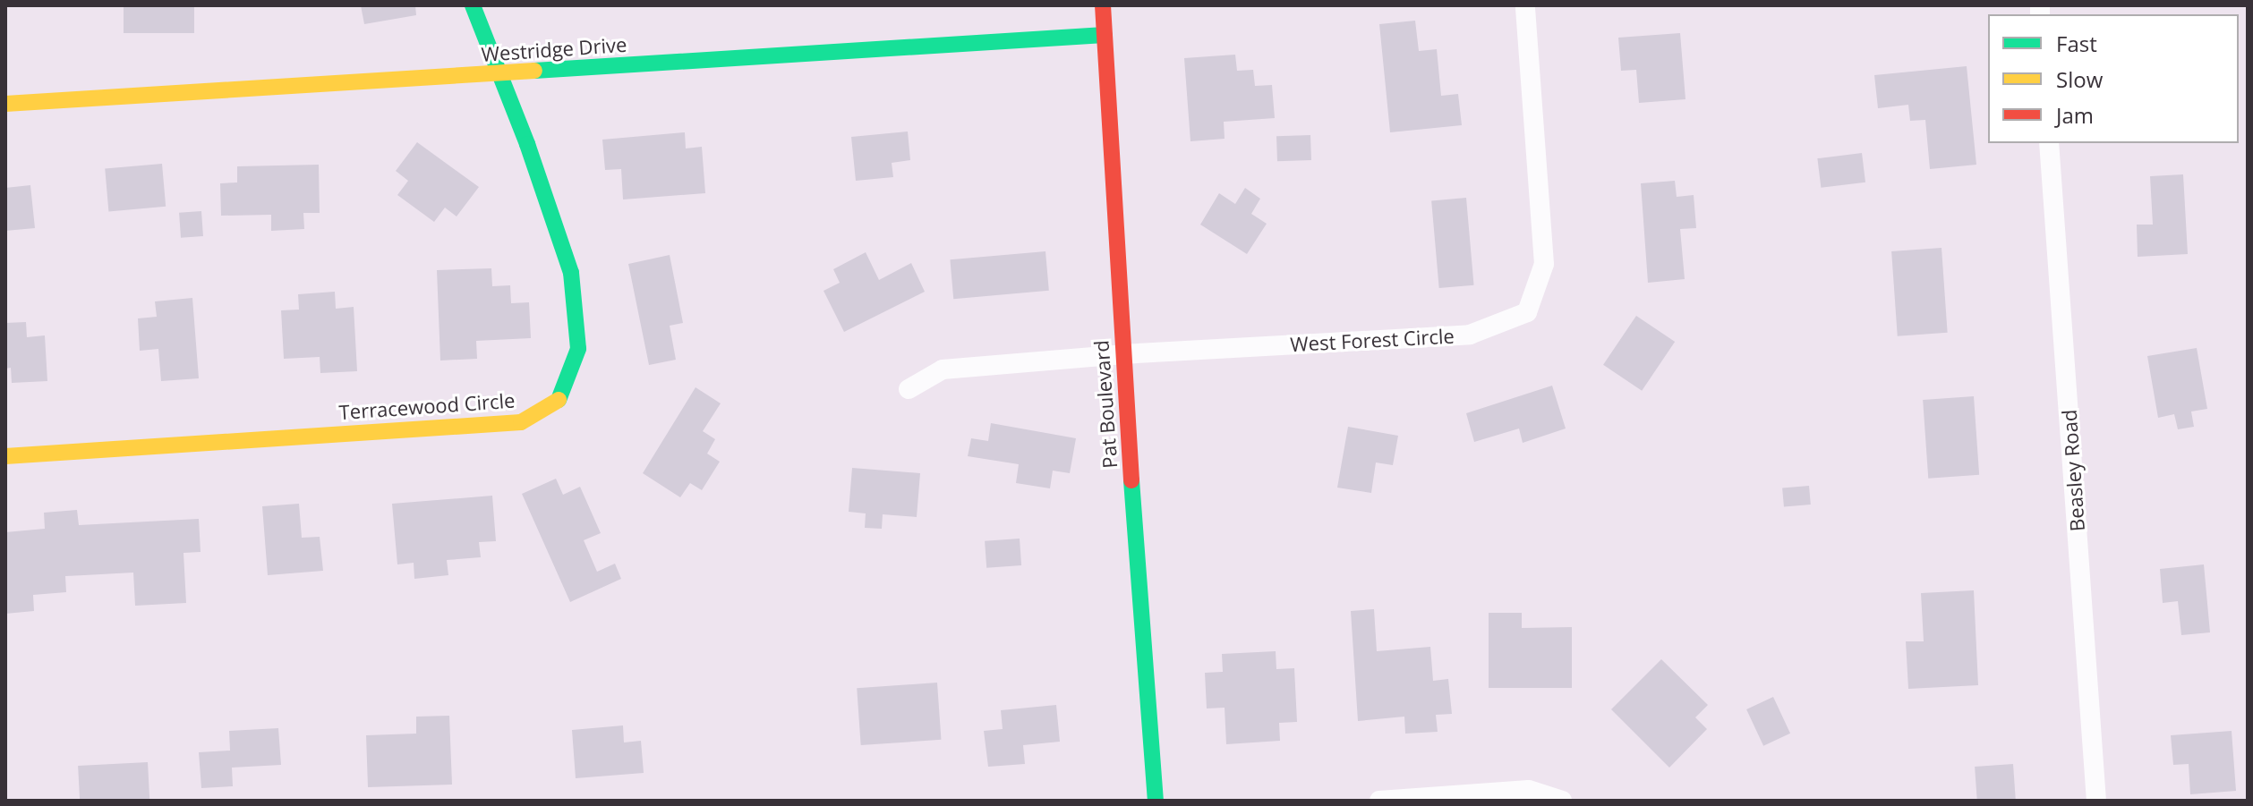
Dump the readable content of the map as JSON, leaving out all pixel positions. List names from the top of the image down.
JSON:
{
  "streets": {
    "street": [
      "Westridge Drive",
      "West Forest Circle",
      "Pat Boulevard",
      "Terracewood Circle",
      "Beasley Road"
    ]
  },
  "crossings": [
    ["Westridge Drive", "Pat Boulevard"],
    ["Westridge Drive", "Terracewood Circle"],
    ["West Forest Circle", "Pat Boulevard"]
  ],
  "legend": ["Fast", "Slow", "Jam"]
}
